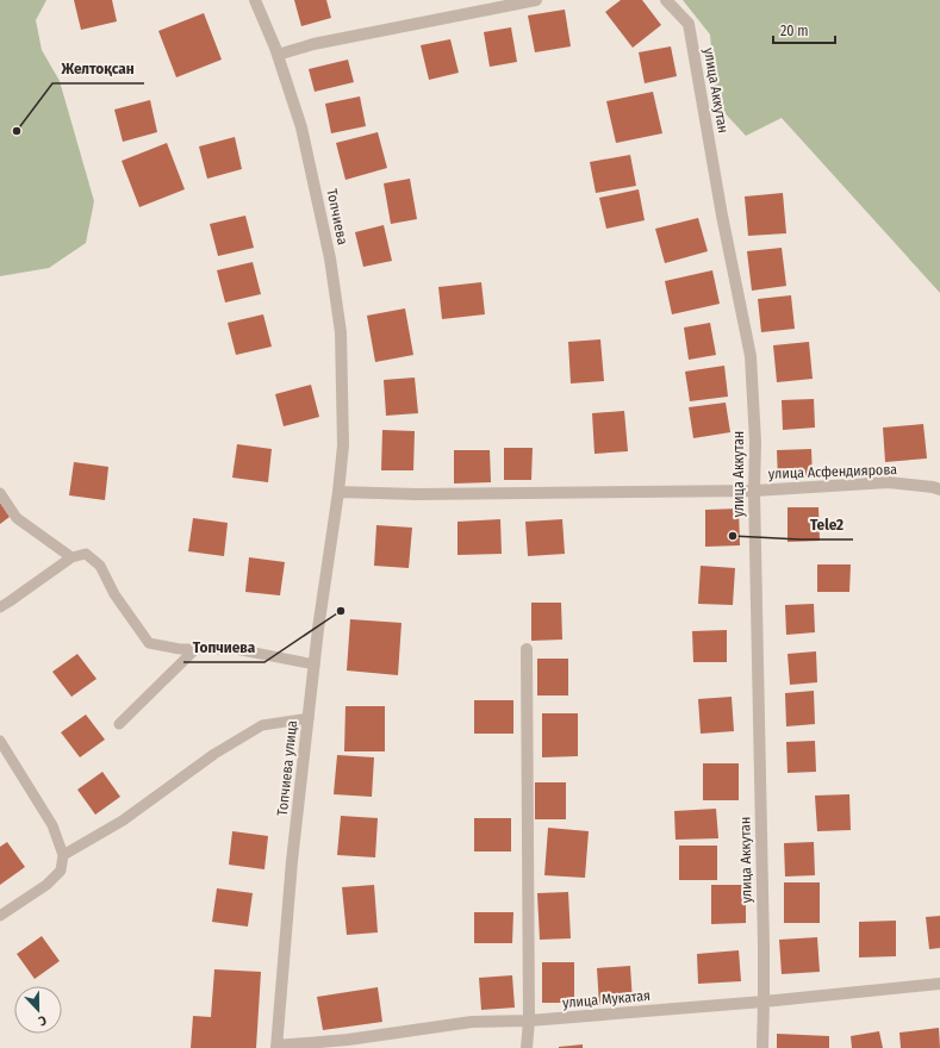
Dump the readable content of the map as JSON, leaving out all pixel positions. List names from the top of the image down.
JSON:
{
  "streets": {
    "street": [
      "улица Аккутан",
      "Топчиева",
      "улица Асфендиярова",
      "Топчиева улица",
      "улица Мукатая"
    ]
  },
  "crossings": [
    ["улица Аккутан", "улица Асфендиярова"],
    ["улица Аккутан", "улица Мукатая"],
    ["Топчиева", "Топчиева улица"],
    ["Топчиева улица", "улица Мукатая"]
  ],
  "places": ["Желтоқсан", "Tele2", "Топчиева"],
  "scale_bar": "20 m",
  "north": "bottom"
}
